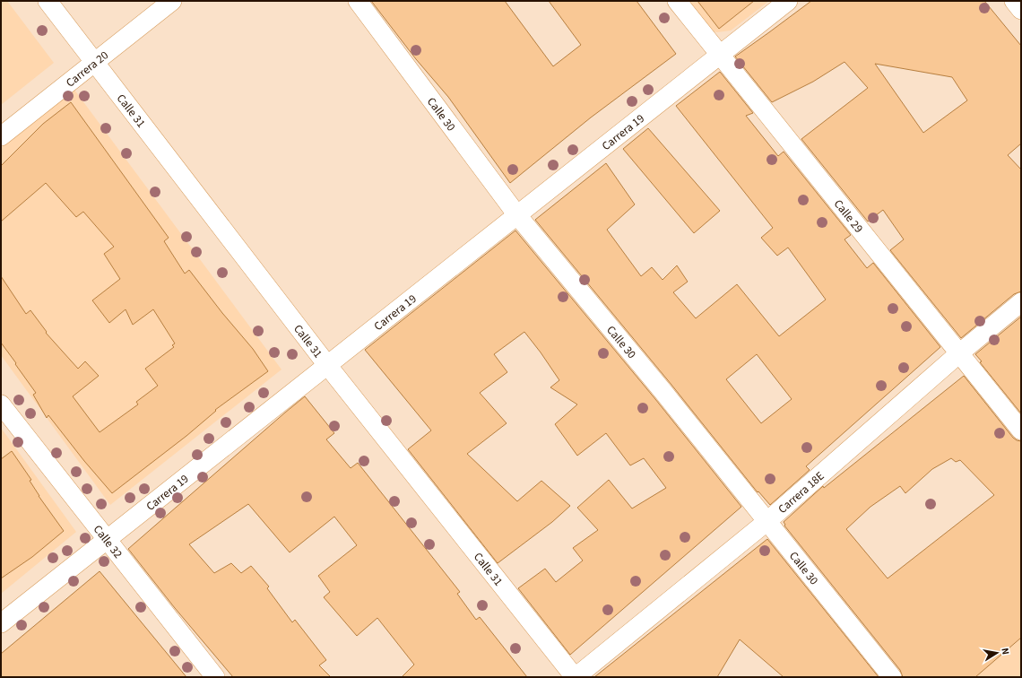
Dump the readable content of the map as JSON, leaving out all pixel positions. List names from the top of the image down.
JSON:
{
  "streets": {
    "street": [
      "Carrera 20",
      "Calle 31",
      "Calle 30",
      "Carrera 19",
      "Calle 29",
      "Carrera 18E",
      "Calle 32"
    ]
  },
  "crossings": [
    ["Carrera 20", "Calle 31"],
    ["Calle 31", "Carrera 19"],
    ["Calle 31", "Carrera 18E"],
    ["Calle 30", "Carrera 19"],
    ["Calle 30", "Carrera 18E"],
    ["Carrera 19", "Calle 29"],
    ["Carrera 19", "Calle 32"],
    ["Calle 29", "Carrera 18E"]
  ],
  "north": "right"
}
